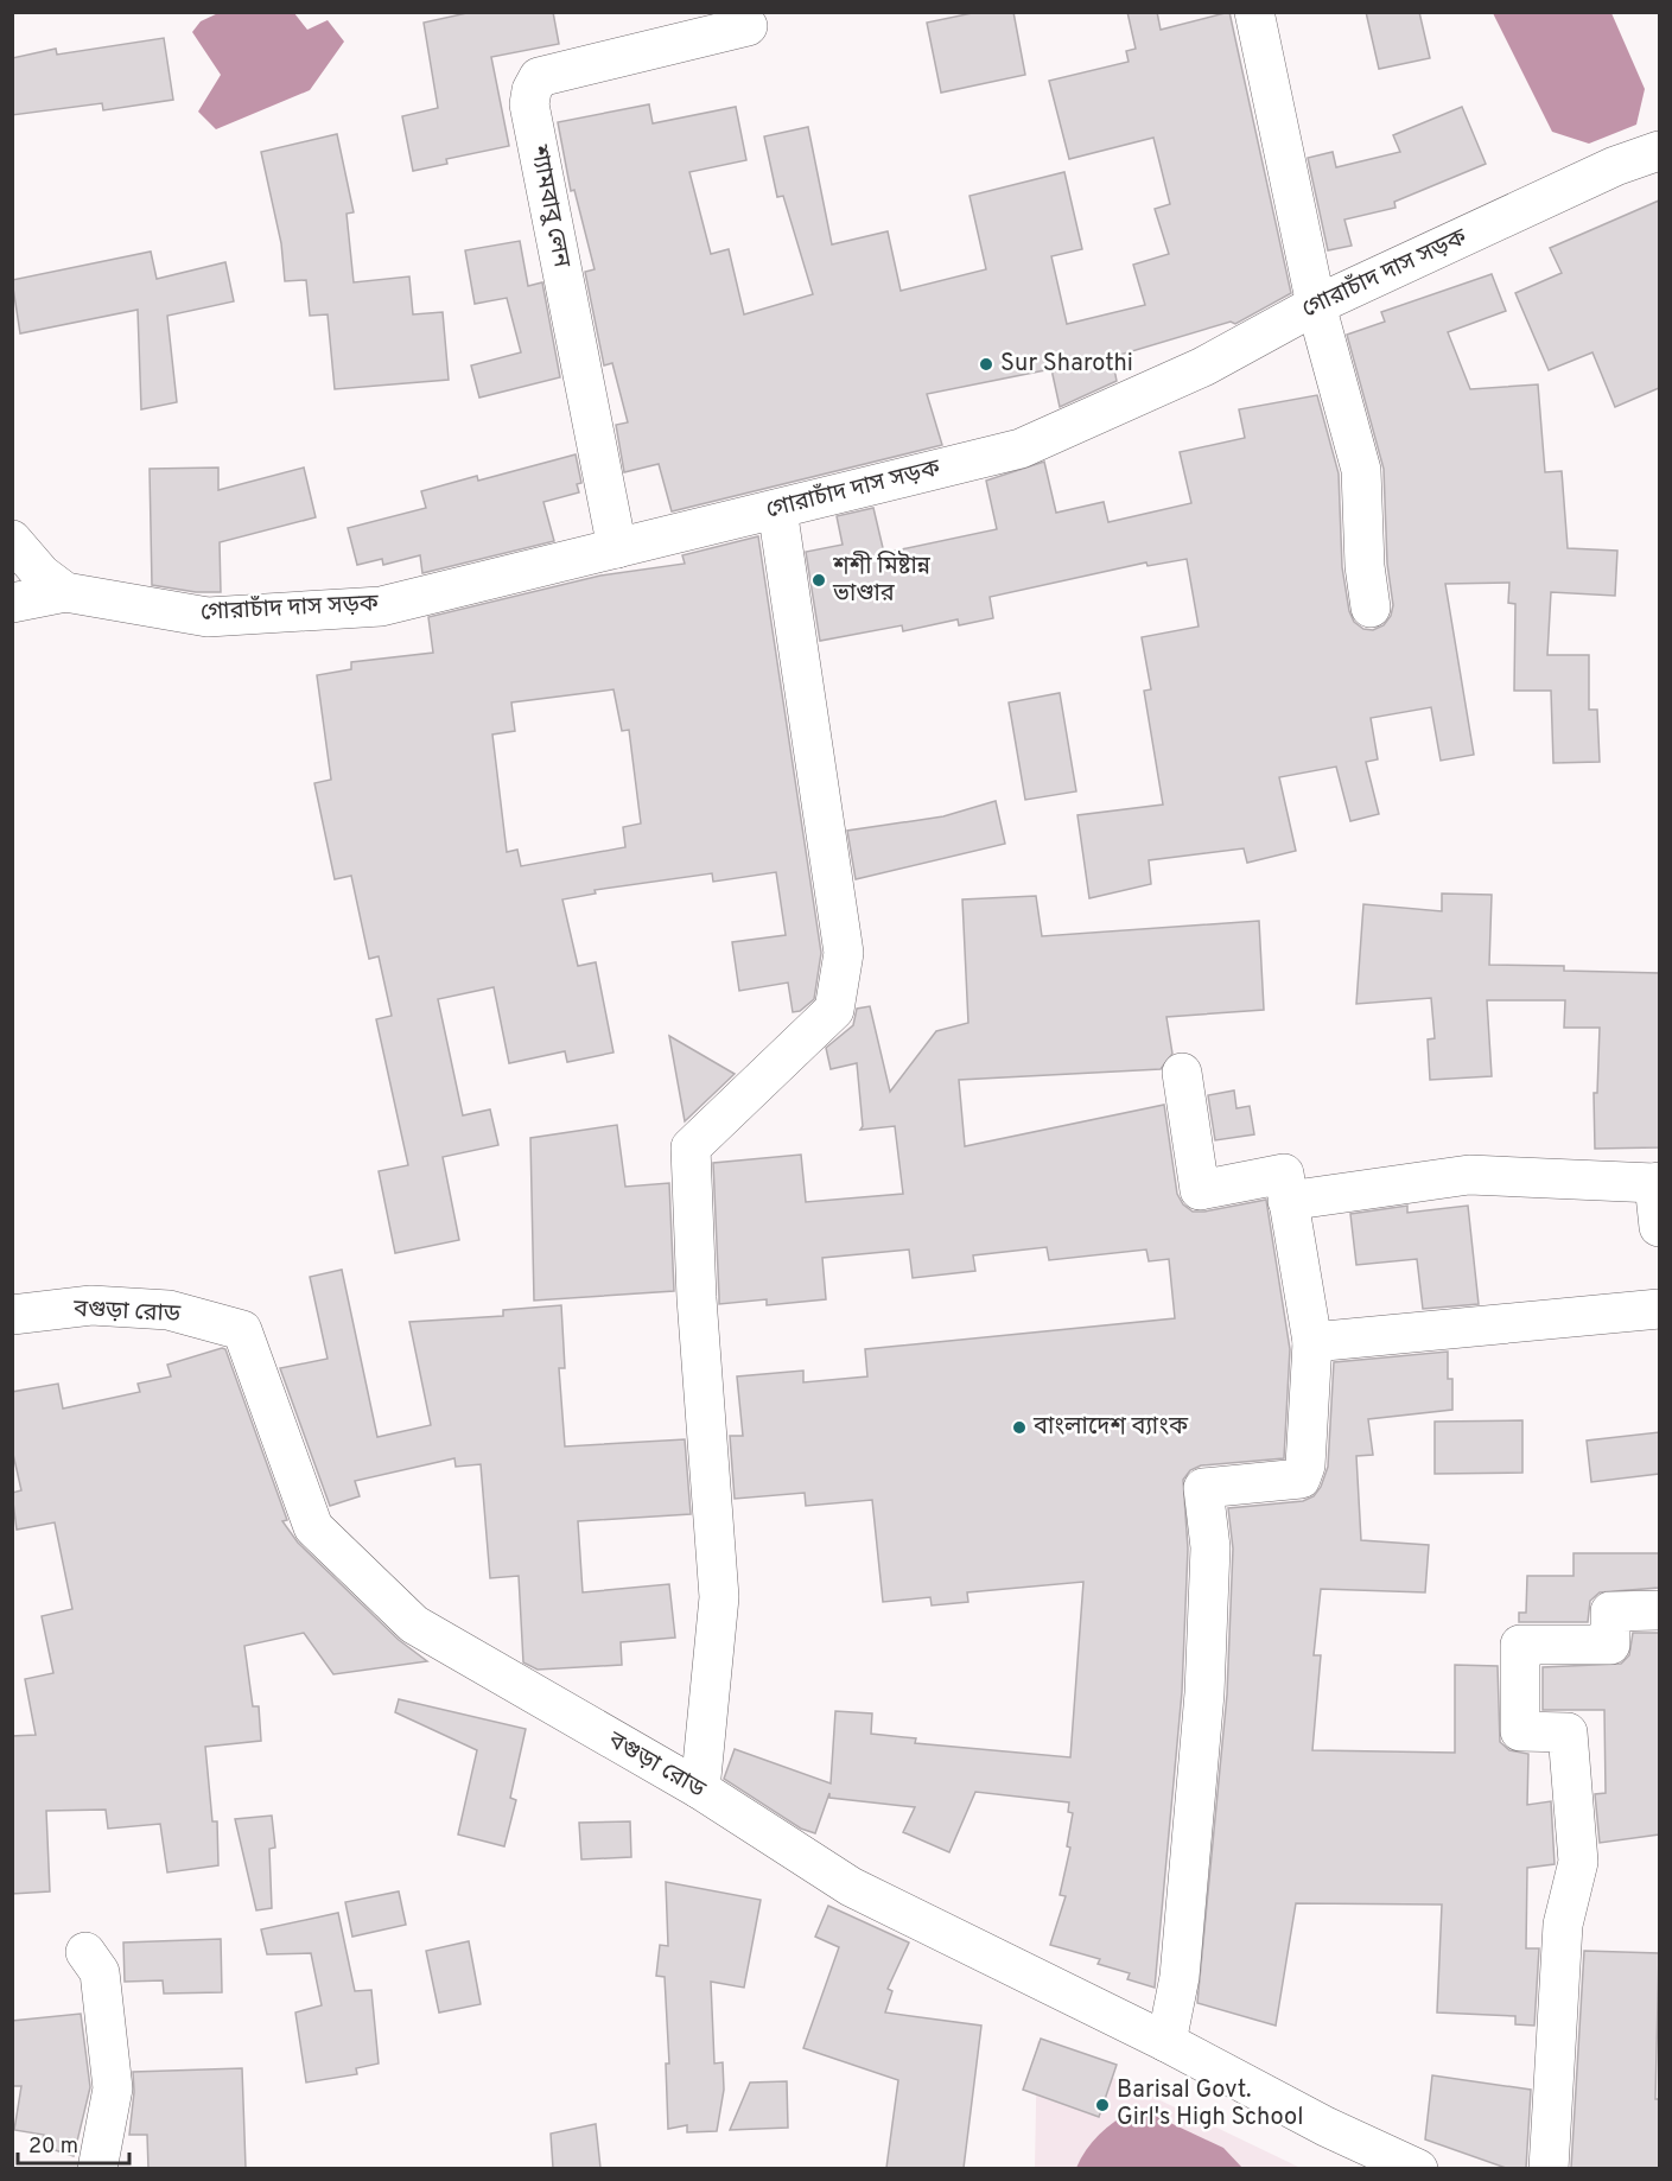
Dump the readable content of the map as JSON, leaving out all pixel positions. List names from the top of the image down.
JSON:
{
  "streets": {
    "street": ["শ্যামবাবু লেন", "গোরাচাঁদ দাস সড়ক", "বগুড়া রোড"]
  },
  "crossings": [
    ["শ্যামবাবু লেন", "গোরাচাঁদ দাস সড়ক"]
  ],
  "places": [
    "Sur Sharothi",
    "শশী মিষ্টান্ন ভাণ্ডার",
    "বাংলাদেশ ব্যাংক",
    "Barisal Govt. Girl's High School"
  ],
  "scale_bar": "20 m"
}
